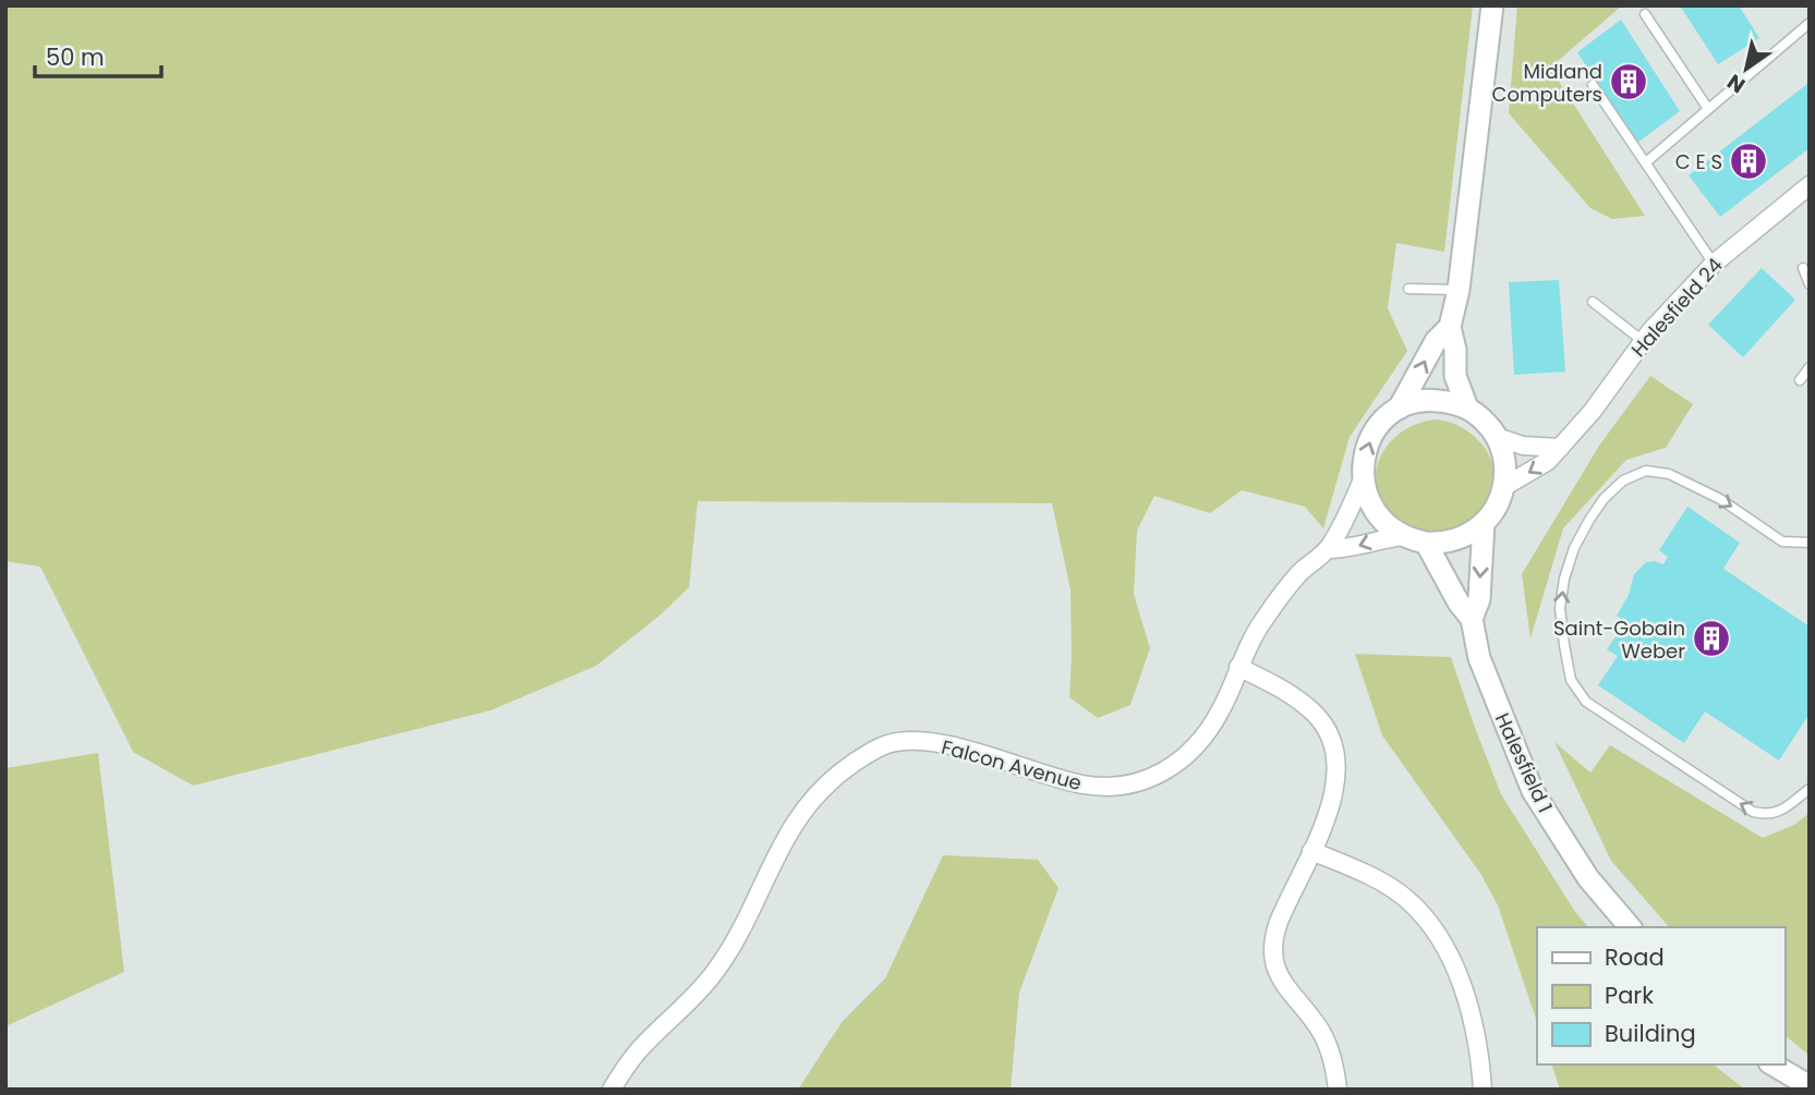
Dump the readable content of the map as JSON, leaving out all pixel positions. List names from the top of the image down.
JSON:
{
  "streets": {
    "street": ["Halesfield 24", "Halesfield 1", "Falcon Avenue"]
  },
  "crossings": [
    ["Halesfield 24", "Halesfield 1"],
    ["Halesfield 24", "Falcon Avenue"],
    ["Halesfield 1", "Falcon Avenue"]
  ],
  "places": {
    "building": ["Midland Computers", "C E S", "Saint-Gobain Weber"]
  },
  "legend": ["Road", "Park", "Building"],
  "scale_bar": "50 m",
  "north": "bottom left"
}
